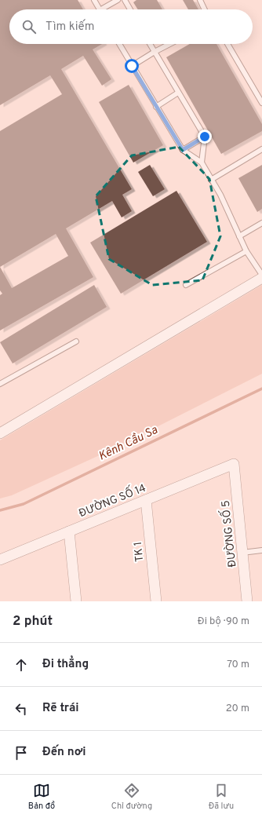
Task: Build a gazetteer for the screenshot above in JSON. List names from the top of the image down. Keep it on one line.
{"streets":{"street":["ĐƯỜNG SỐ 14","ĐƯỜNG SỐ 5","TK 1"]},"crossings":[["ĐƯỜNG SỐ 14","ĐƯỜNG SỐ 5"],["ĐƯỜNG SỐ 14","TK 1"]],"water":["Kênh Cầu Sa"],"page":{"search":"Tìm kiếm","heading":["2 phút","Đi bộ · 90 m"],"list":[["Đi thẳng","70 m"],["Rẽ trái","20 m"],"Đến nơi"],"nav":["Bản đồ","Chỉ đường","Đã lưu"]}}
